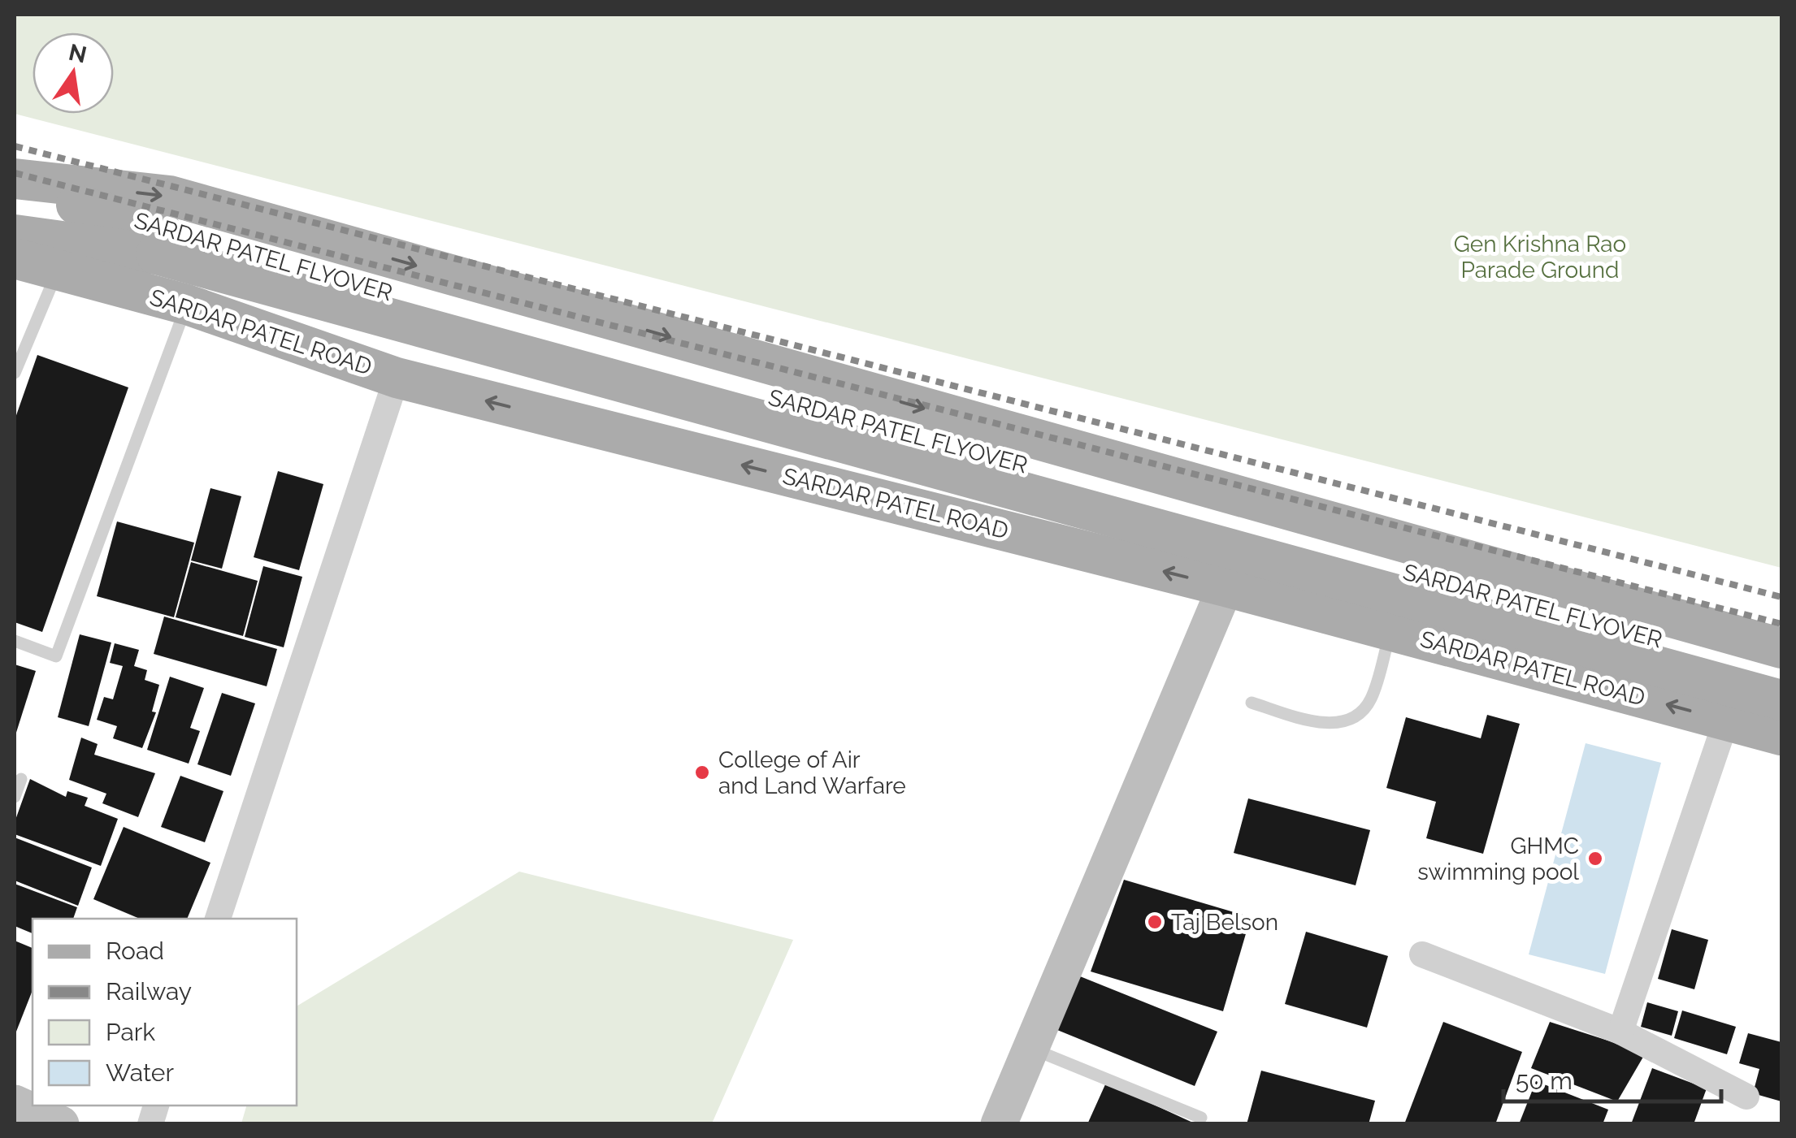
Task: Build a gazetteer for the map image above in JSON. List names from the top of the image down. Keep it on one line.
{"streets":{"main road":["SARDAR PATEL FLYOVER","SARDAR PATEL ROAD"]},"crossings":[["SARDAR PATEL FLYOVER","SARDAR PATEL ROAD"]],"parks":["Gen Krishna Rao Parade Ground"],"places":["College of Air and Land Warfare","GHMC swimming pool","Taj Belson"],"legend":["Road","Railway","Park","Water"],"scale_bar":"50 m","north":"top"}
